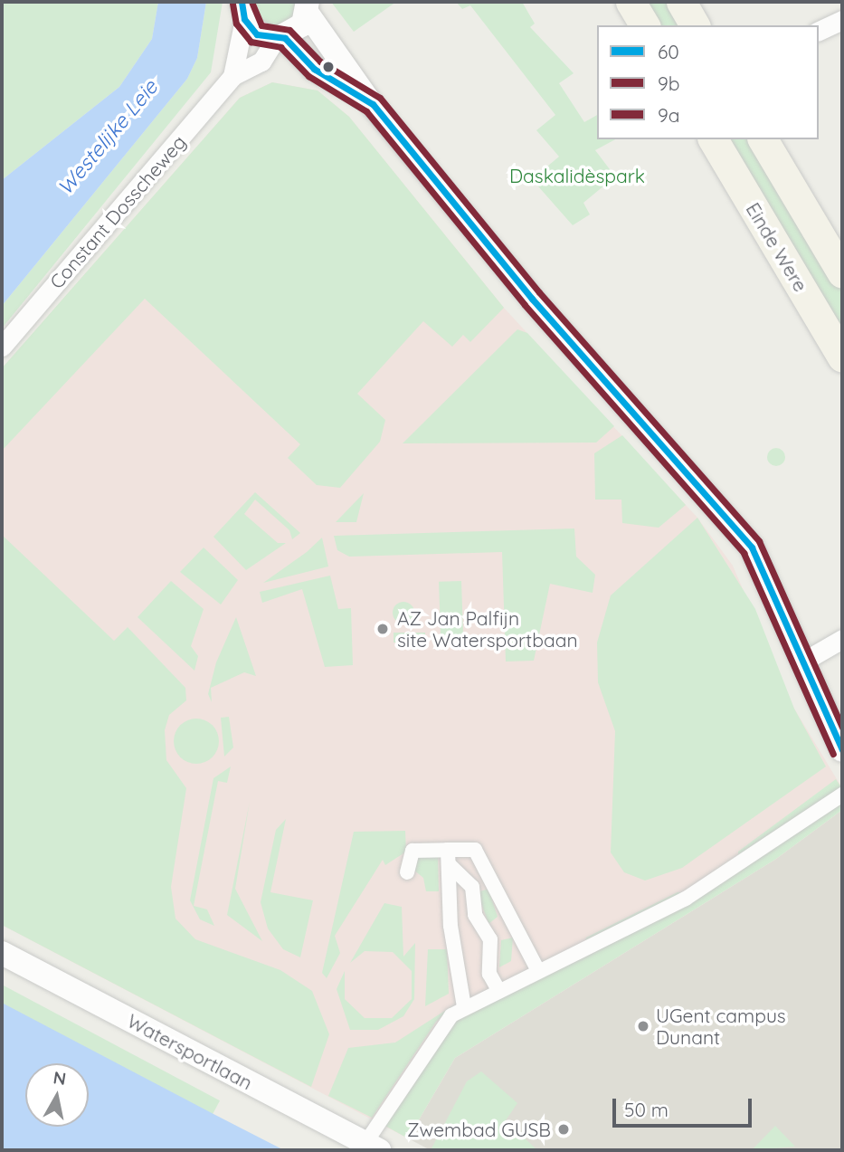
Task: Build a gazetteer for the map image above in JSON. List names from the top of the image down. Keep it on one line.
{"streets":{"main road":["Einde Were"],"street":["Constant Dosscheweg","Watersportlaan"]},"water":["Westelijke Leie"],"parks":["Daskalidèspark"],"places":["AZ Jan Palfijn site Watersportbaan","UGent campus Dunant","Zwembad GUSB"],"lines":["transit line 60","transit line 9a","transit line 9b"],"legend":["60","9b","9a"],"scale_bar":"50 m","north":"top"}
